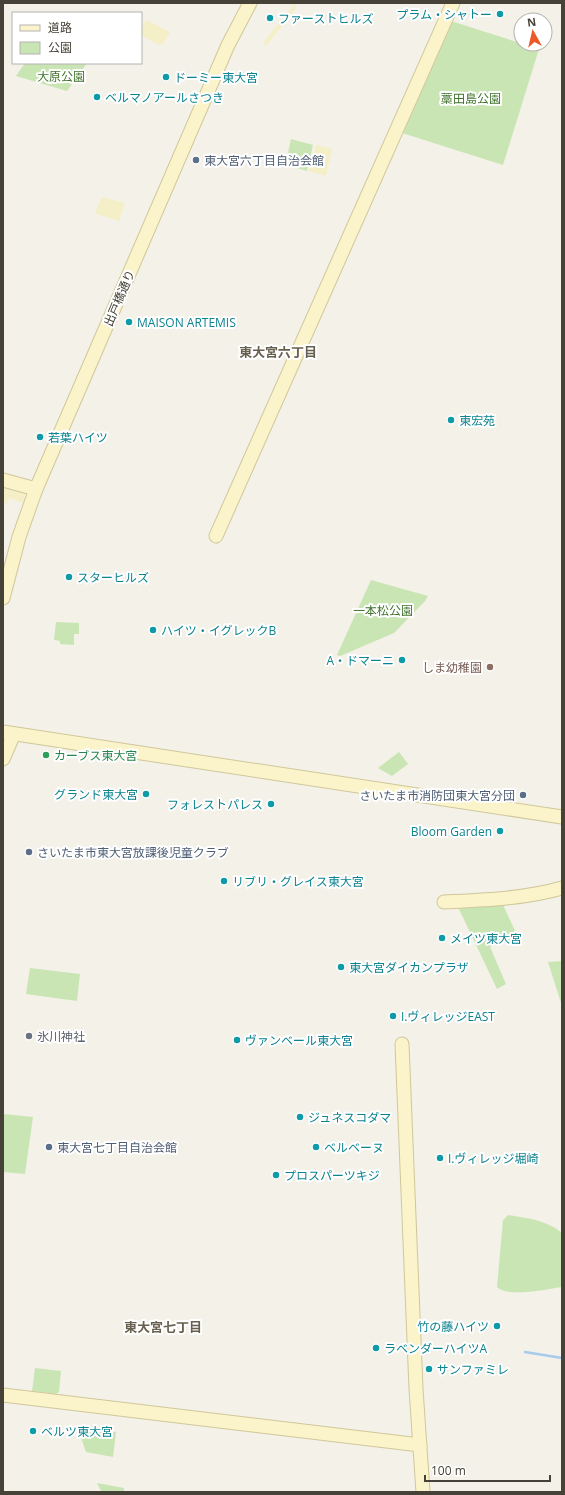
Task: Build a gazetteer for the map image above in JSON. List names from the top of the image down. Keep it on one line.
{"streets":{"street":["出戸橋通り"]},"districts":["東大宮六丁目","東大宮七丁目"],"parks":["大原公園","藁田島公園","一本松公園"],"places":["プラム・シャトー","ファーストヒルズ","ドーミー東大宮","ベルマノアールさつき","東大宮六丁目自治会館","MAISON ARTEMIS","東宏苑","若葉ハイツ","スターヒルズ","ハイツ・イグレックB","A・ドマーニ","しま幼稚園","カーブス東大宮","グランド東大宮","さいたま市消防団東大宮分団","フォレストパレス","Bloom Garden","さいたま市東大宮放課後児童クラブ","リブリ・グレイス東大宮","メイツ東大宮","東大宮ダイカンプラザ","I.ヴィレッジEAST","氷川神社","ヴァンベール東大宮","ジュネスコダマ","東大宮七丁目自治会館","ベルベーヌ","I.ヴィレッジ堀崎","プロスパーツキジ","竹の藤ハイツ","ラベンダーハイツA","サンファミレ","ベルツ東大宮"],"legend":["道路","公園"],"scale_bar":"100 m","north":"top"}
